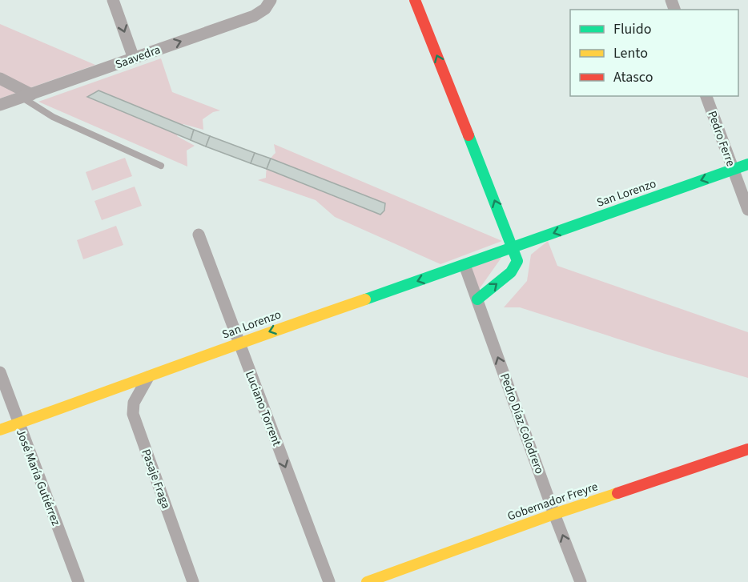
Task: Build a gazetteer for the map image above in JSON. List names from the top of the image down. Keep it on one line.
{"streets":{"street":["Saavedra","Pedro Ferre","San Lorenzo","Luciano Torrent","Pedro Díaz Colodrero","José María Gutiérrez","Pasaje Fraga","Gobernador Freyre"]},"crossings":[["Pedro Ferre","San Lorenzo"],["San Lorenzo","Luciano Torrent"],["San Lorenzo","Pedro Díaz Colodrero"],["San Lorenzo","José María Gutiérrez"],["San Lorenzo","Pasaje Fraga"],["Pedro Díaz Colodrero","Gobernador Freyre"]],"one_way":["Saavedra","San Lorenzo","Luciano Torrent","Pedro Díaz Colodrero"],"legend":["Fluido","Lento","Atasco"]}
